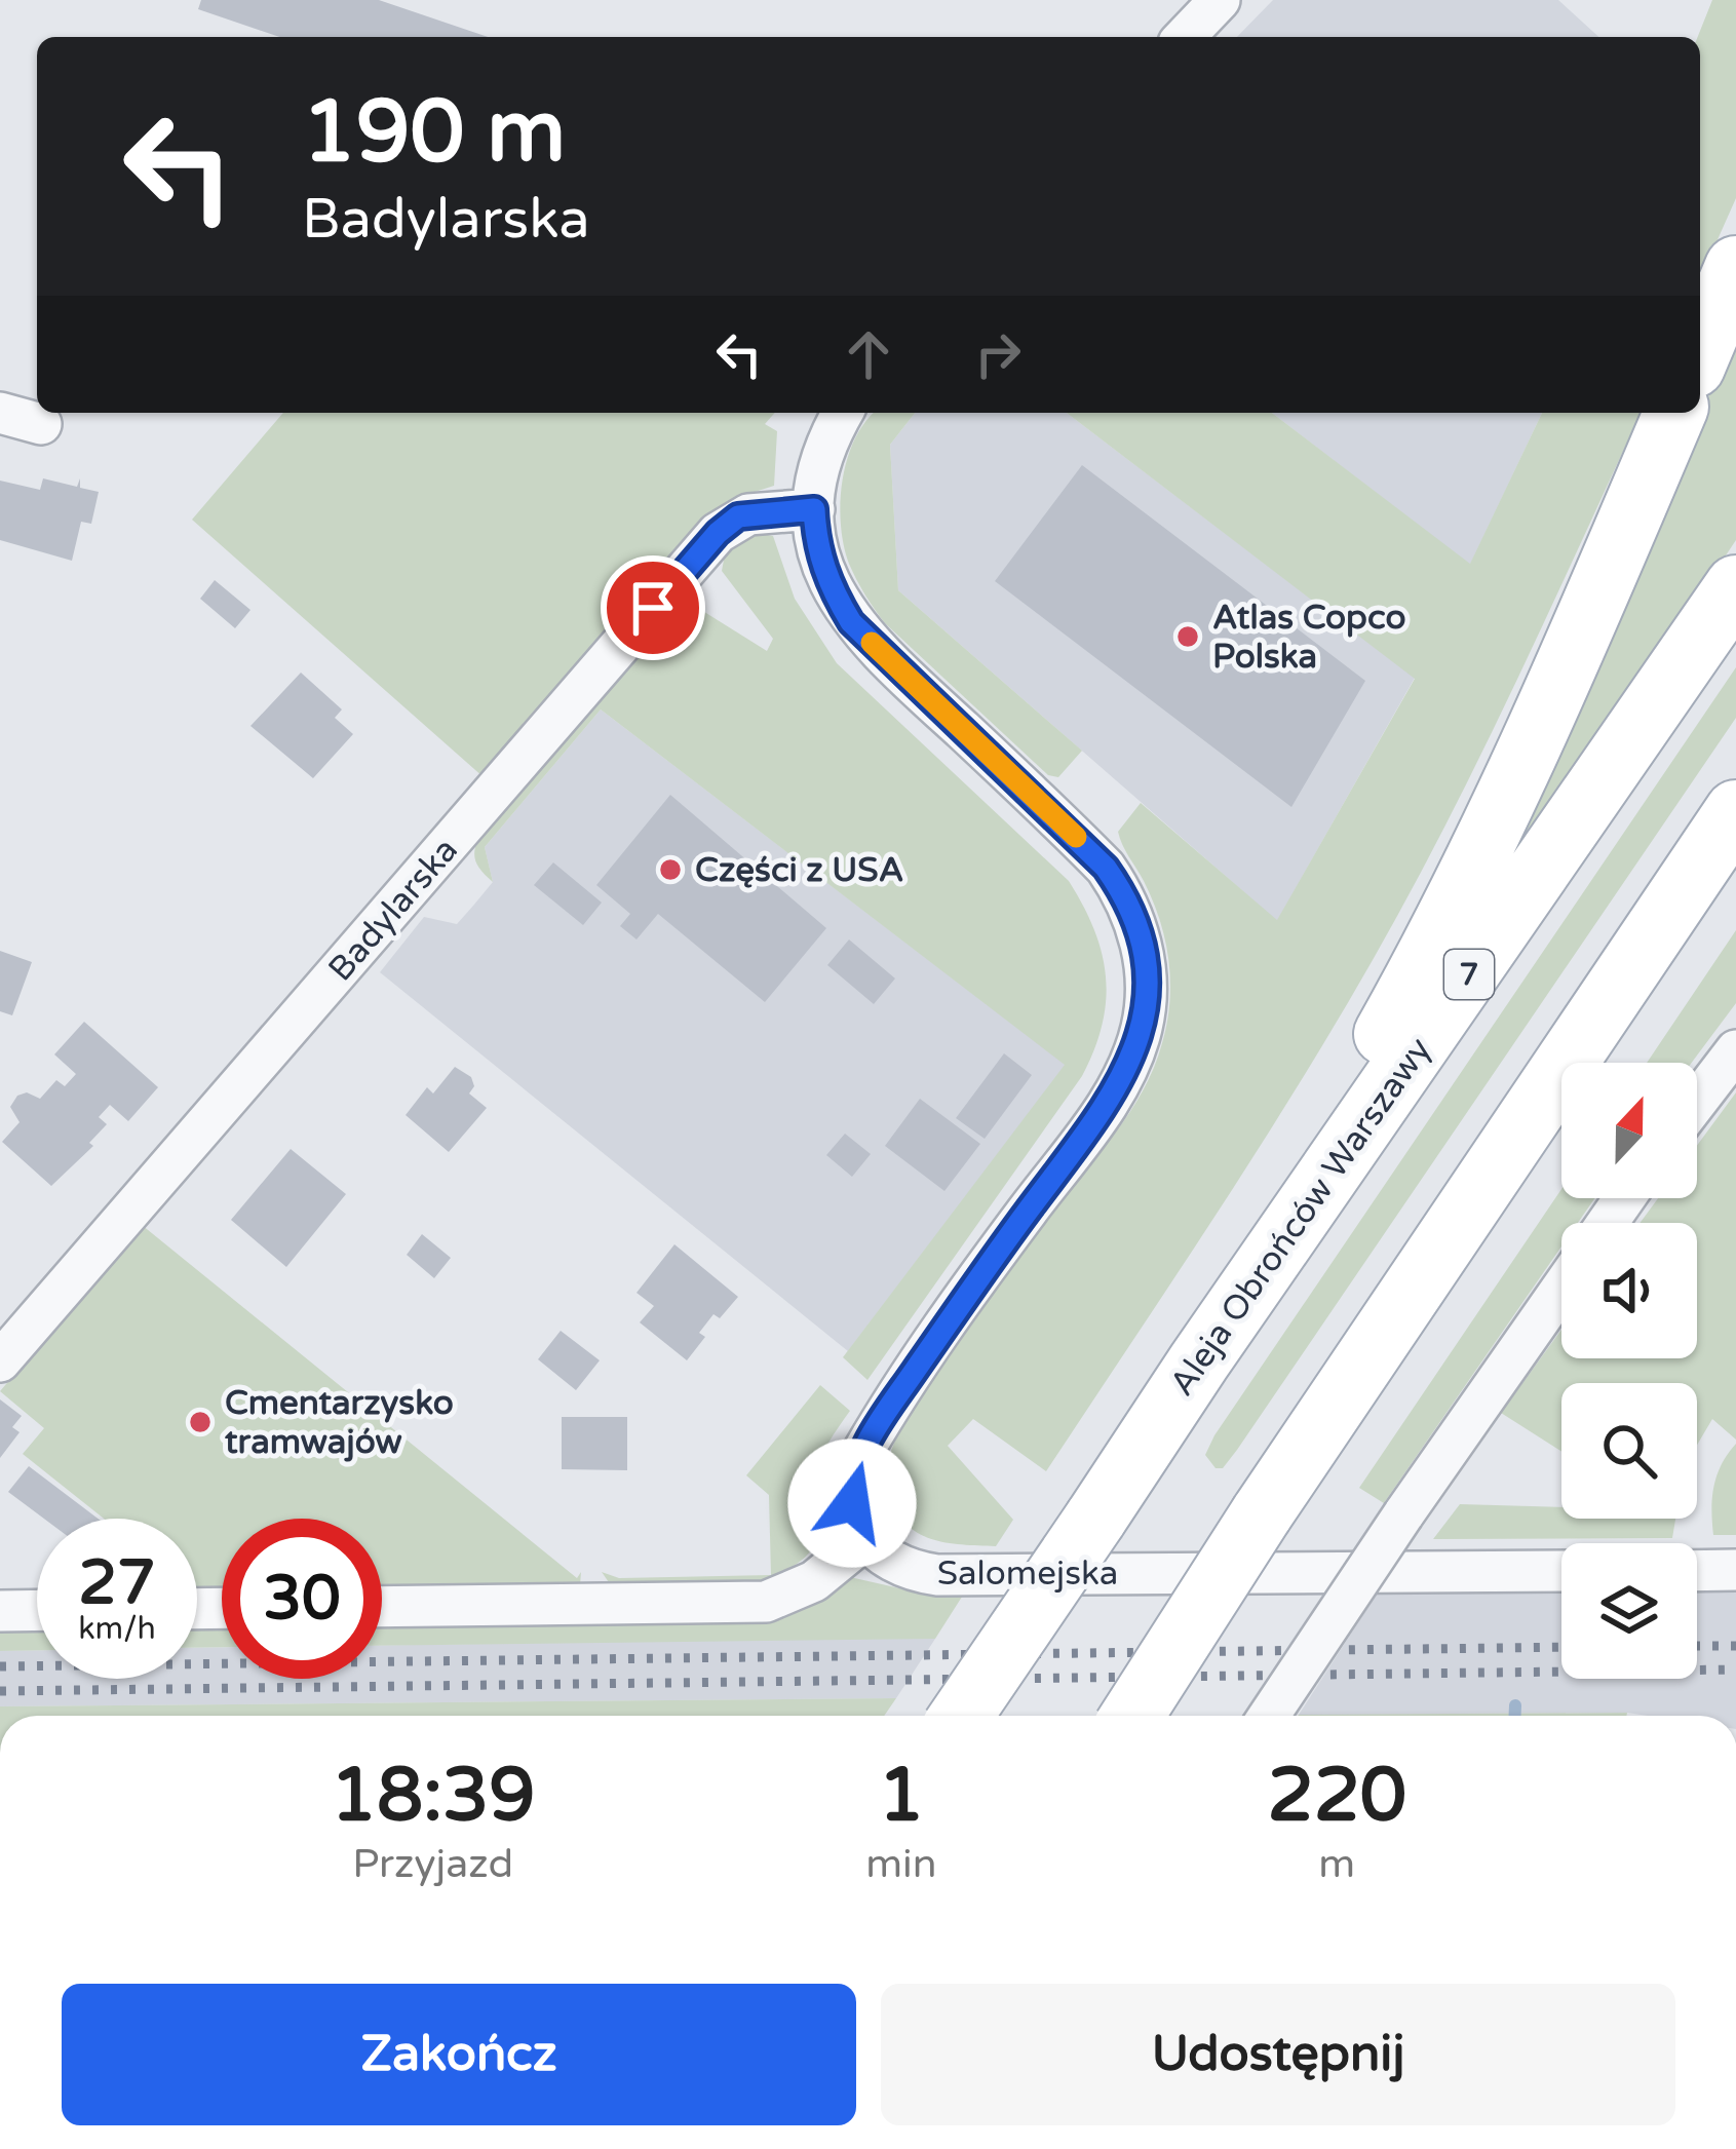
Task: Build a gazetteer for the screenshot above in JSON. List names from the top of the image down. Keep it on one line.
{"streets":{"main road":["7","Aleja Obrońców Warszawy"],"street":["Badylarska","Salomejska"]},"places":["Atlas Copco Polska","Części z USA","Cmentarzysko tramwajów"],"north":"top","page":{"turn":["190 m","Badylarska"],"speed":"27 km/h","limit":"30","eta":["18:39","Przyjazd","1","min","220","m"],"buttons":["Zakończ","Udostępnij"]}}
